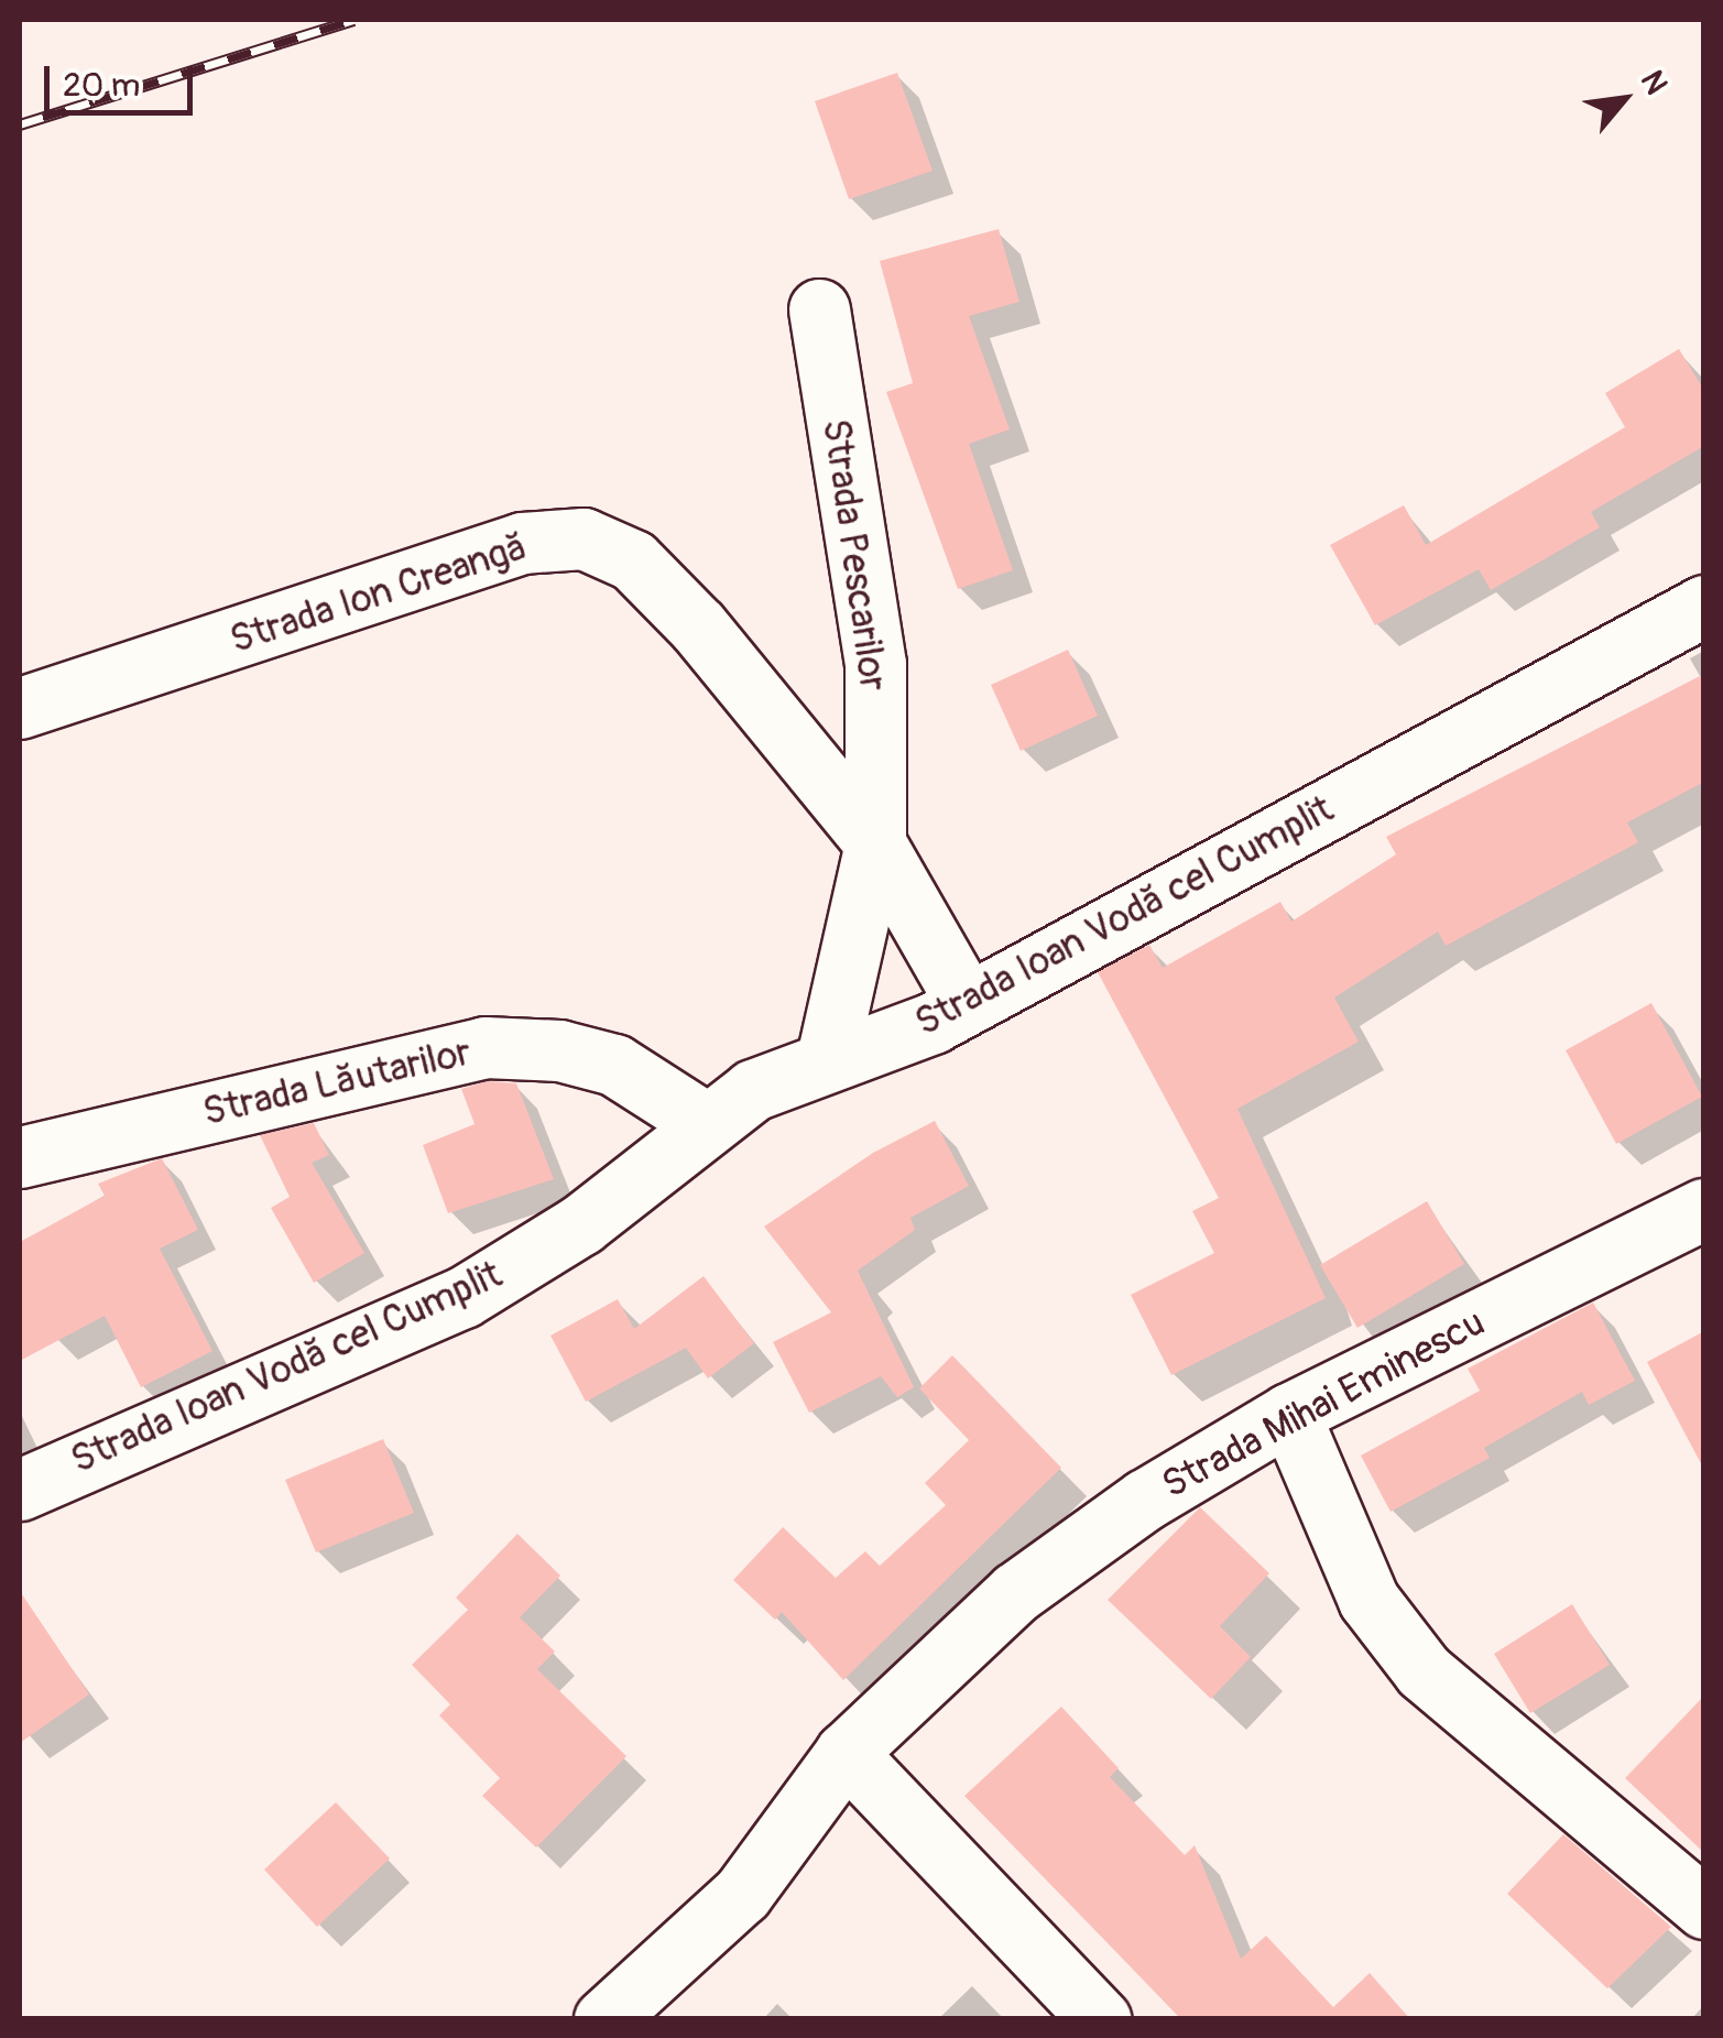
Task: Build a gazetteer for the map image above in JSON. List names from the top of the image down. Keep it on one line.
{"streets":{"street":["Strada Pescarilor","Strada Ion Creangă","Strada Ioan Vodă cel Cumplit","Strada Lăutarilor","Strada Mihai Eminescu"]},"crossings":[["Strada Pescarilor","Strada Ion Creangă"],["Strada Pescarilor","Strada Ioan Vodă cel Cumplit"],["Strada Ion Creangă","Strada Ioan Vodă cel Cumplit"],["Strada Ioan Vodă cel Cumplit","Strada Lăutarilor"]],"scale_bar":"20 m","north":"top right"}
